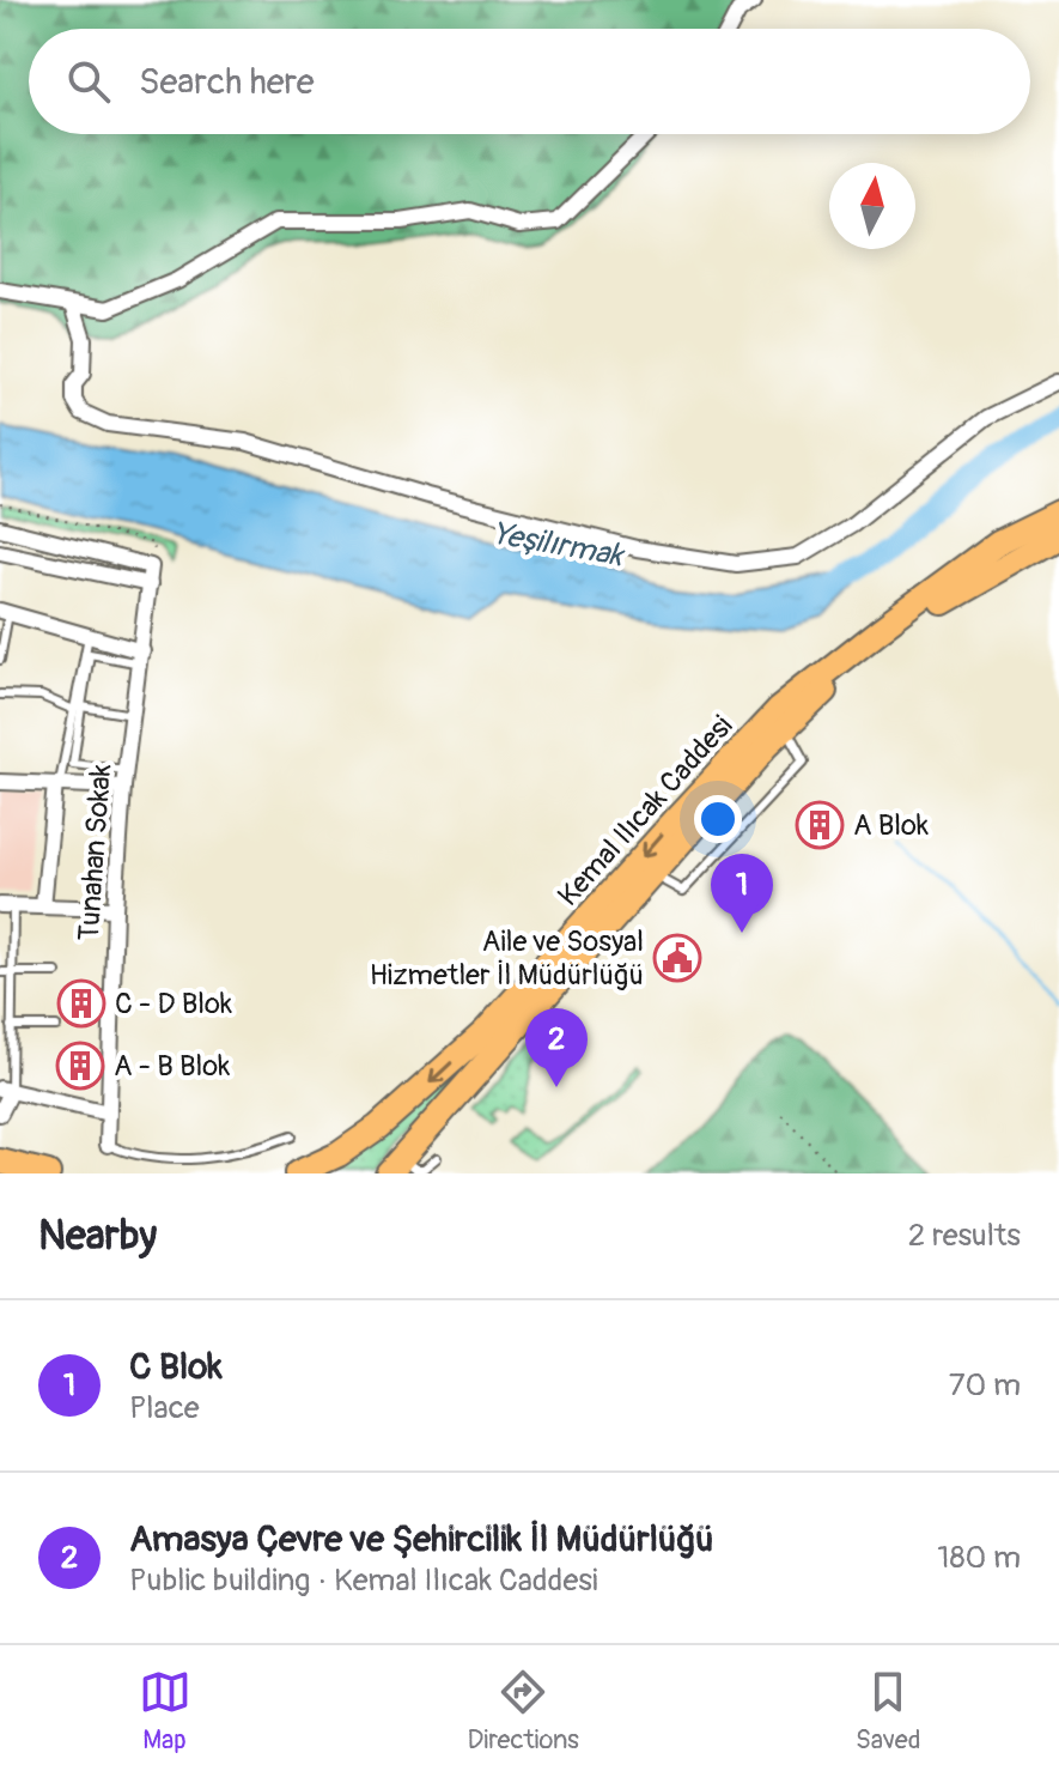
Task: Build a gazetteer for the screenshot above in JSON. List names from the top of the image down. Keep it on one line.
{"streets":{"highway":["Kemal Ilıcak Caddesi"],"street":["Tunahan Sokak"]},"water":["Yeşilırmak"],"places":{"building":["A Blok","C - D Blok","A - B Blok"],"public building":["Aile ve Sosyal Hizmetler İl Müdürlüğü"]},"north":"top","page":{"search":"Search here","pins":["1","2"],"heading":["Nearby","2 results"],"list":[{"mark":"1","name":"C Blok","note":"Place","value":"70 m"},{"mark":"2","name":"Amasya Çevre ve Şehircilik İl Müdürlüğü","note":"Public building · Kemal Ilıcak Caddesi","value":"180 m"}],"nav":["Map","Directions","Saved"]}}
